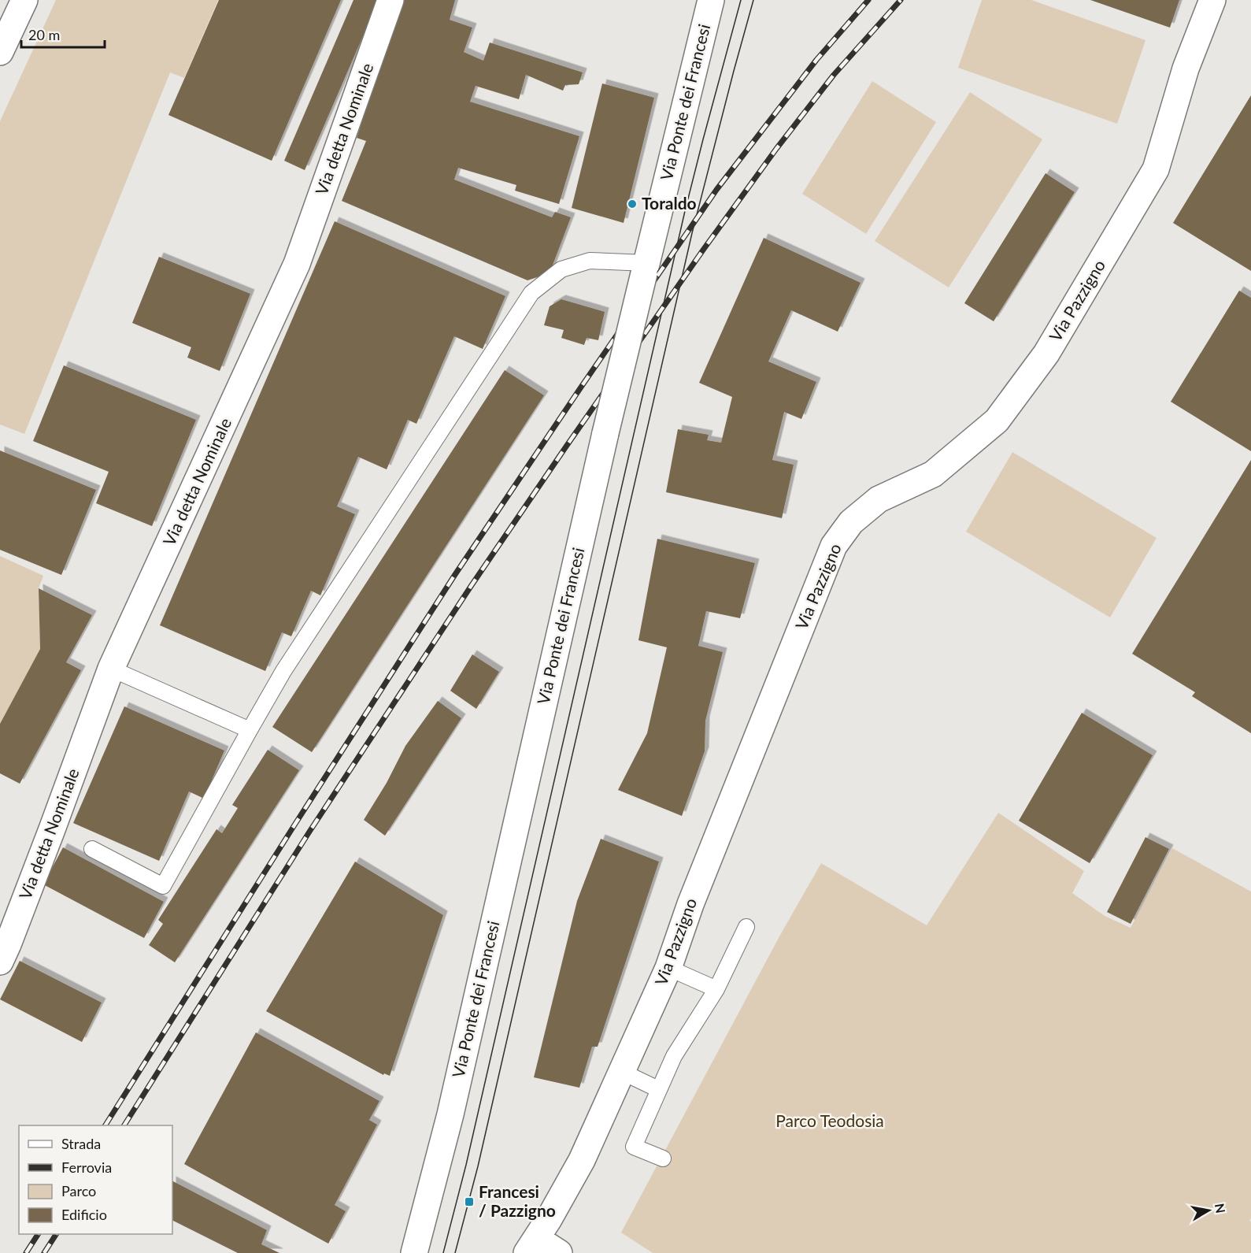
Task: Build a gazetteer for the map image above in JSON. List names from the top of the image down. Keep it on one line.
{"streets":{"street":["Via Ponte dei Francesi","Via detta Nominale","Via Pazzigno"]},"parks":["Parco Teodosia"],"places":{"other":["Toraldo"],"transit":["Francesi / Pazzigno"]},"legend":["Strada","Ferrovia","Parco","Edificio"],"scale_bar":"20 m","north":"right"}
